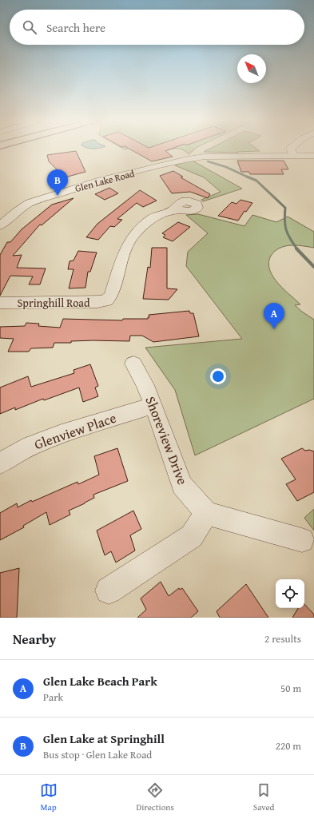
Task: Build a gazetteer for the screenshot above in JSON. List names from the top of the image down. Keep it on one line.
{"streets":{"street":["Glen Lake Road","Springhill Road","Glenview Place","Shoreview Drive"]},"crossings":[["Glenview Place","Shoreview Drive"]],"north":"top left","page":{"search":"Search here","pins":["B","A"],"heading":["Nearby","2 results"],"list":[{"mark":"A","name":"Glen Lake Beach Park","note":"Park","value":"50 m"},{"mark":"B","name":"Glen Lake at Springhill","note":"Bus stop · Glen Lake Road","value":"220 m"}],"nav":["Map","Directions","Saved"]}}
